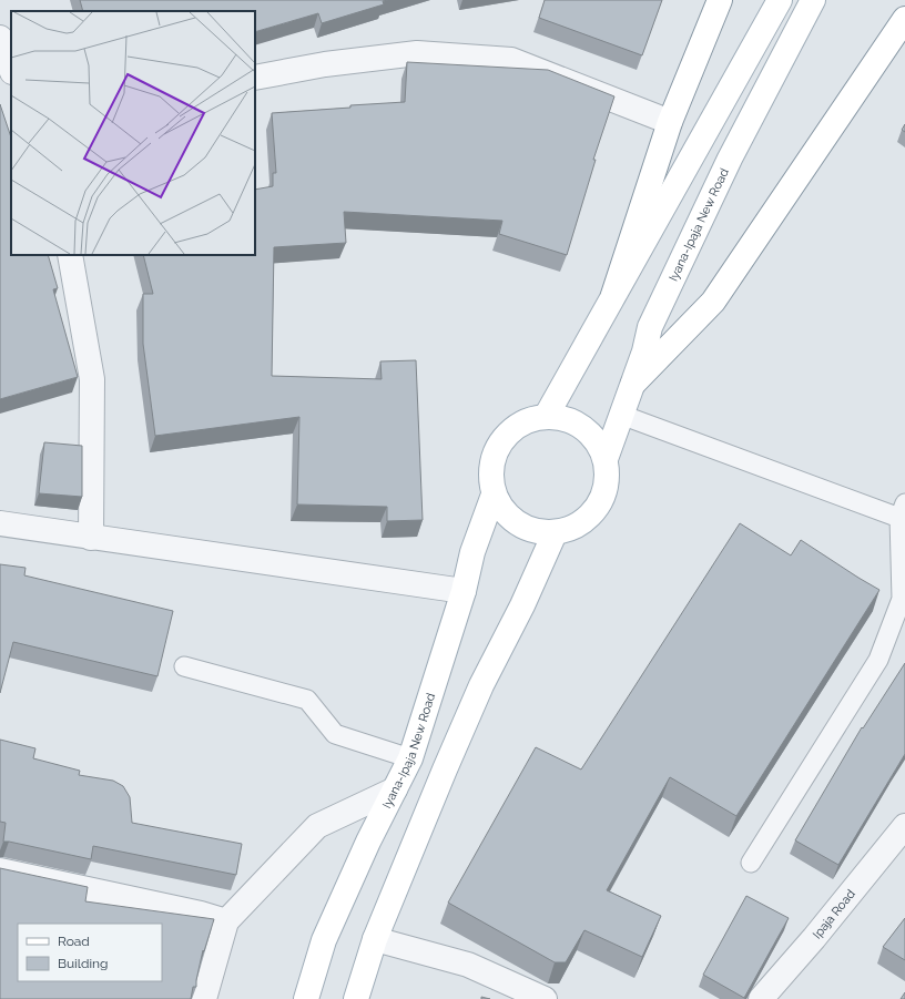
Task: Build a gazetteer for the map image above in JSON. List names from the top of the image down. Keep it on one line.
{"streets":{"main road":["Iyana-Ipaja New Road"],"street":["Ipaja Road"]},"legend":["Road","Building"]}
